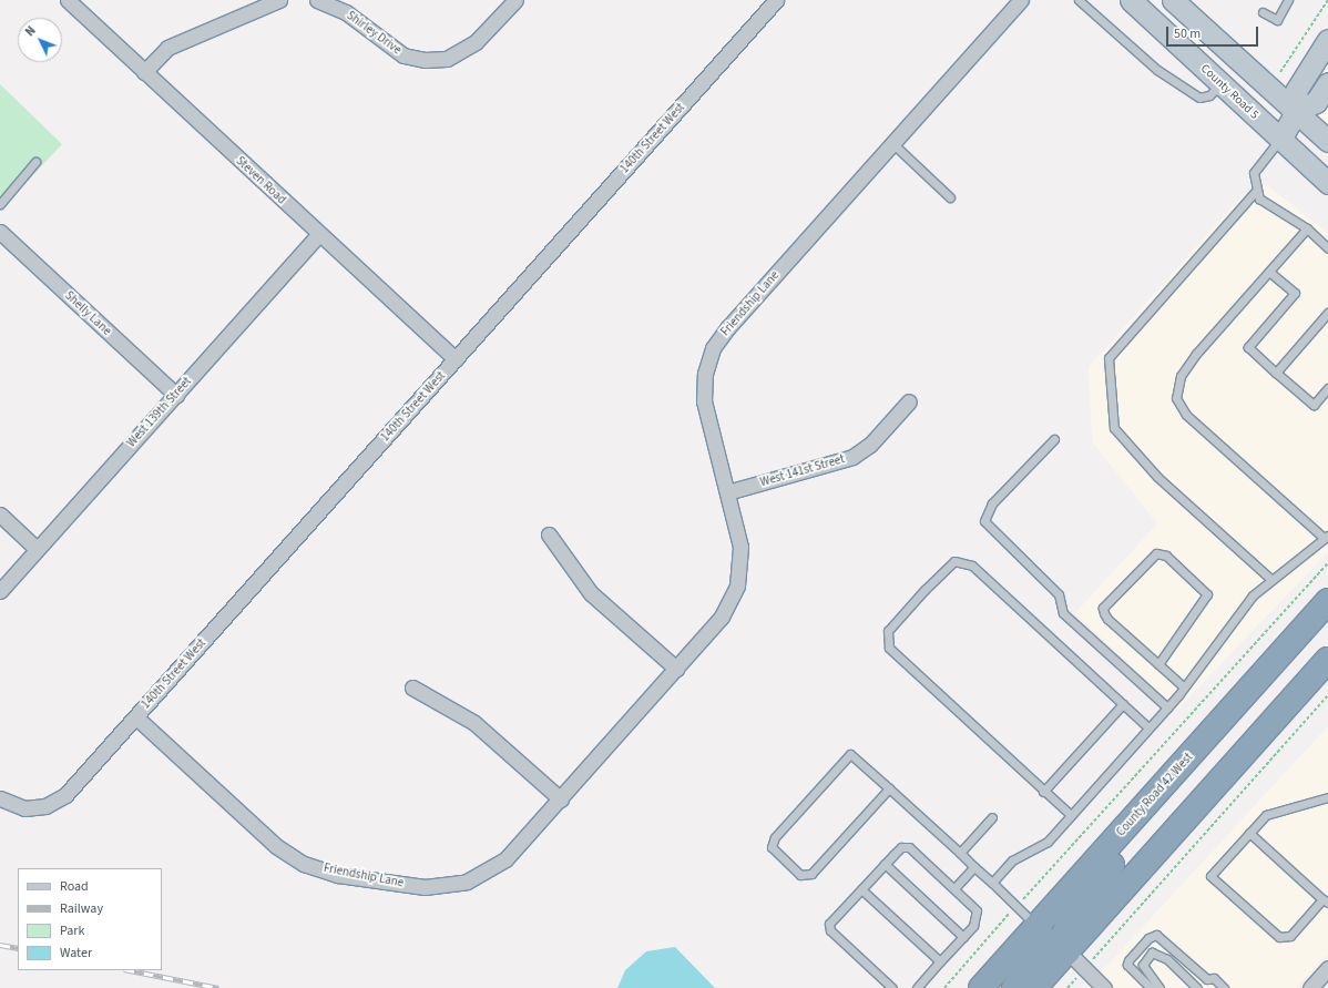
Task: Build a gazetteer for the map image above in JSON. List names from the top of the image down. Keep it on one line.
{"streets":{"highway":["County Road 42 West"],"main road":["County Road 5"],"street":["Shirley Drive","140th Street West","Steven Road","Friendship Lane","Shelly Lane","West 139th Street","West 141st Street"]},"crossings":[["140th Street West","Steven Road"],["140th Street West","Friendship Lane"],["Steven Road","West 139th Street"],["Friendship Lane","West 141st Street"],["Shelly Lane","West 139th Street"]],"legend":["Road","Railway","Park","Water"],"scale_bar":"50 m","north":"top left"}
